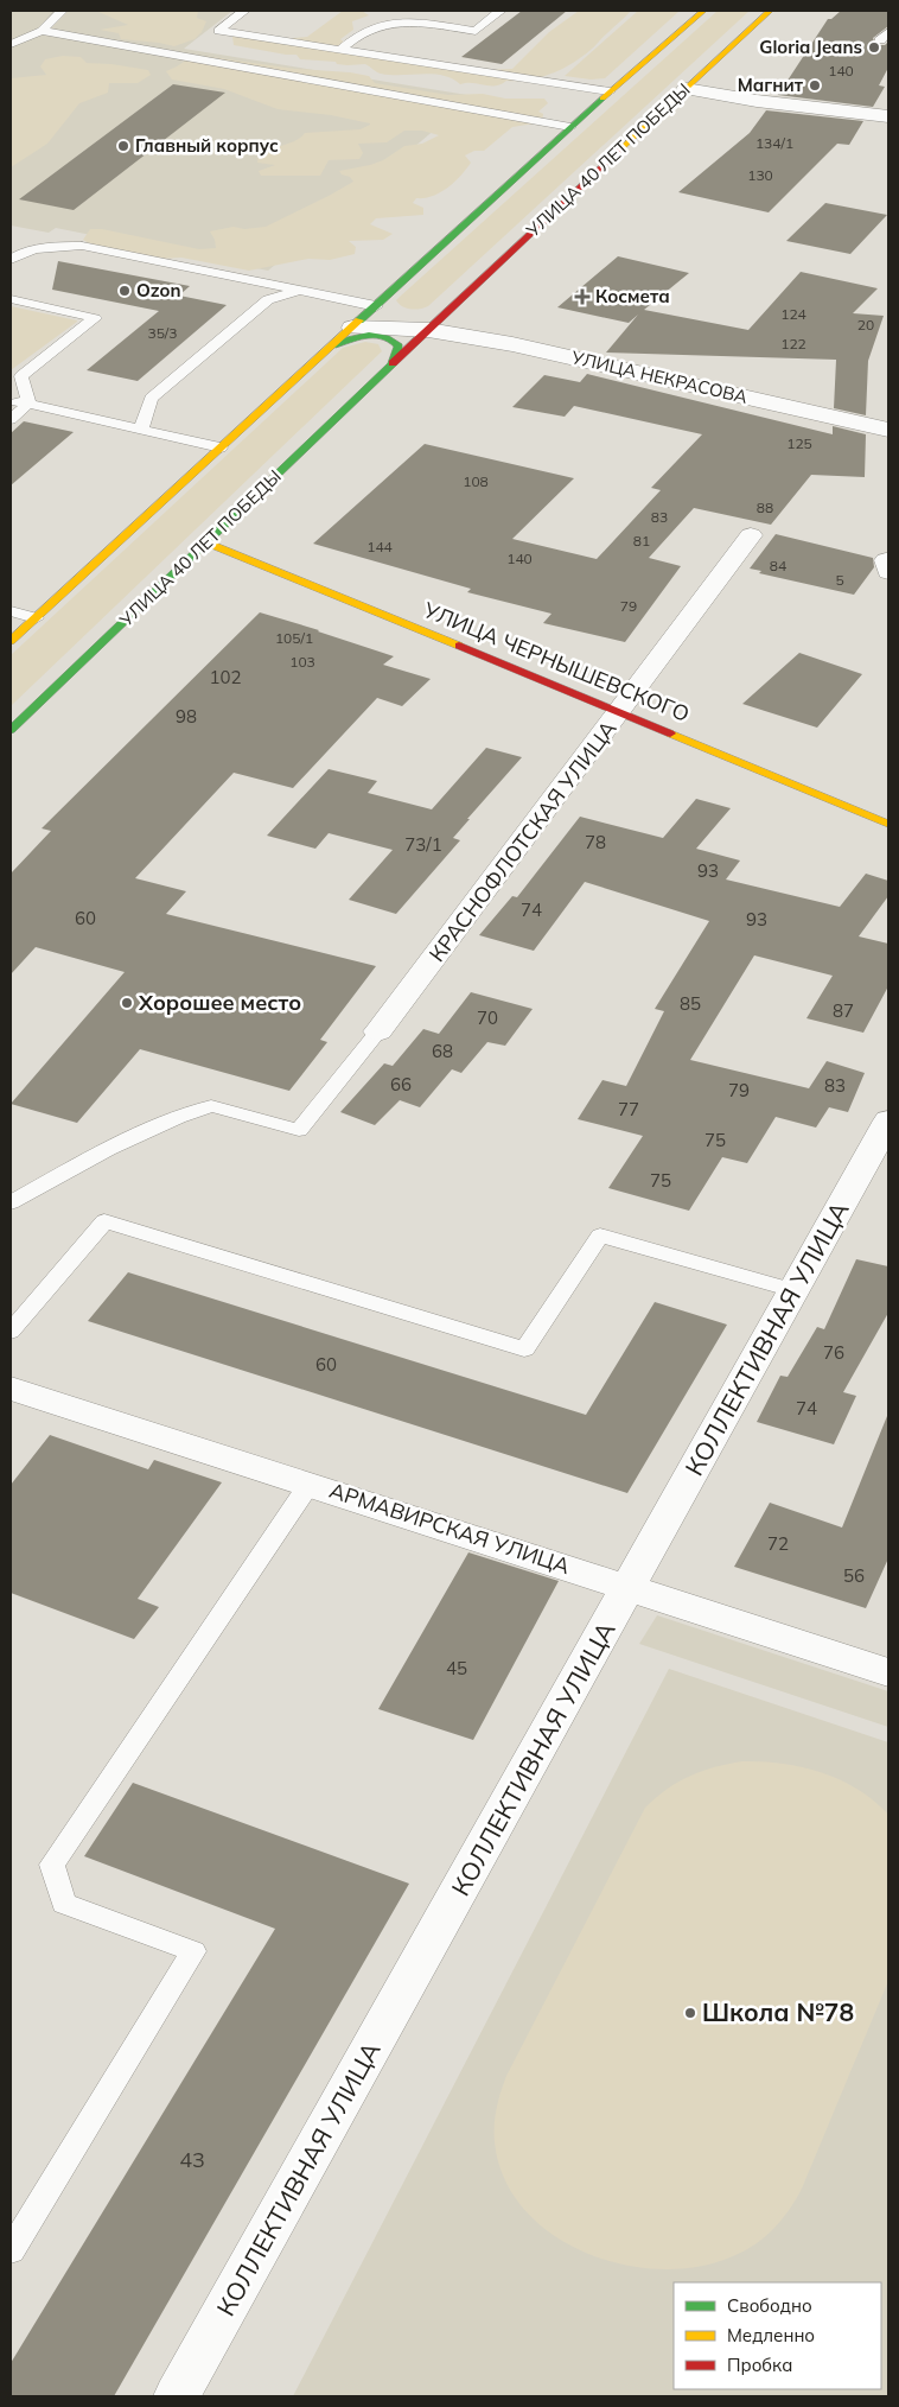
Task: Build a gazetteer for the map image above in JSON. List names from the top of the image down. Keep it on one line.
{"streets":{"main road":["УЛИЦА 40 ЛЕТ ПОБЕДЫ","УЛИЦА ЧЕРНЫШЕВСКОГО"],"street":["УЛИЦА НЕКРАСОВА","КРАСНОФЛОТСКАЯ УЛИЦА","КОЛЛЕКТИВНАЯ УЛИЦА","АРМАВИРСКАЯ УЛИЦА"]},"crossings":[["УЛИЦА 40 ЛЕТ ПОБЕДЫ","УЛИЦА НЕКРАСОВА"],["УЛИЦА 40 ЛЕТ ПОБЕДЫ","УЛИЦА ЧЕРНЫШЕВСКОГО"],["УЛИЦА ЧЕРНЫШЕВСКОГО","КРАСНОФЛОТСКАЯ УЛИЦА"],["КОЛЛЕКТИВНАЯ УЛИЦА","АРМАВИРСКАЯ УЛИЦА"]],"places":{"other":["Gloria Jeans","Магнит","Главный корпус","Ozon","Хорошее место","Школа №78"],"health":["Космета"]},"house_numbers":["140","134/1","130","124","20","35/3","122","125","108","88","83","81","144","140","84","5","79","105/1","103","102","98","78","73/1","93","74","60","93","85","87","70","68","66","83","79","77","75","75","76","60","74","72","56","45","43"],"legend":["Свободно","Медленно","Пробка"]}
